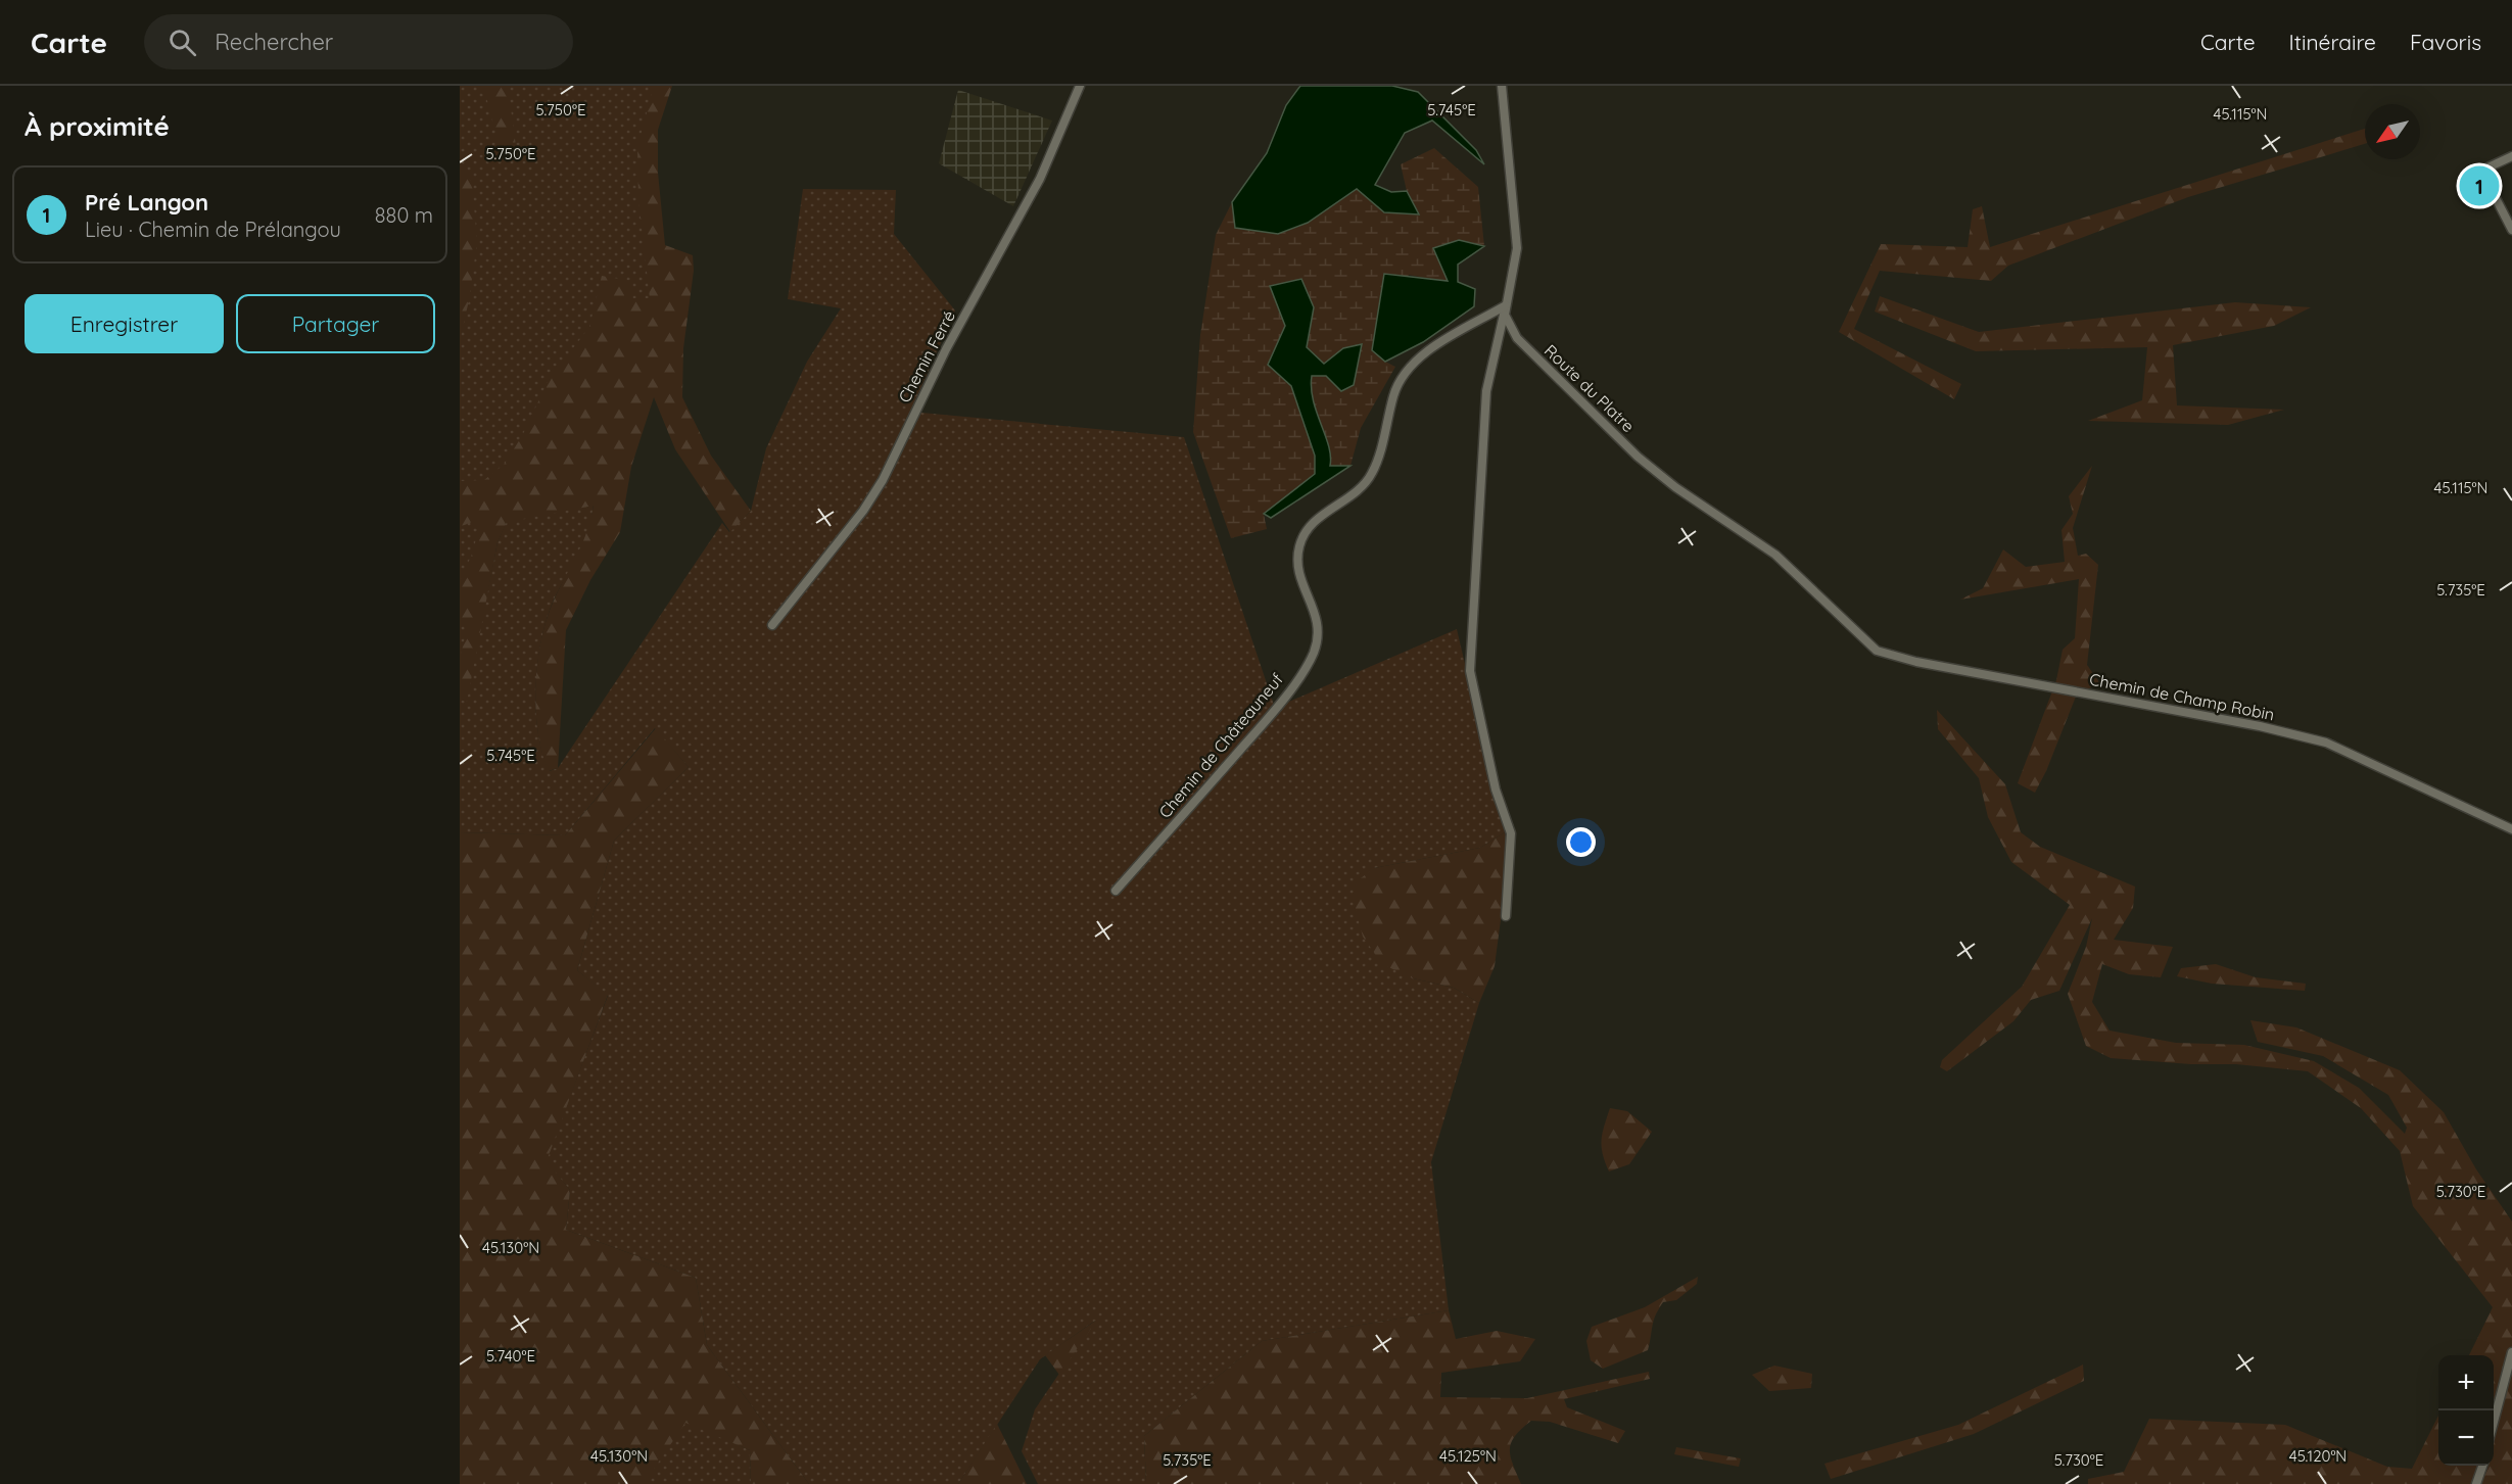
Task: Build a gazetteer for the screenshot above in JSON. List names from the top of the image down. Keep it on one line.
{"streets":{"street":["Chemin Ferré","Route du Platre","Chemin de Champ Robin","Chemin de Châteauneuf"]},"crossings":[["Route du Platre","Chemin de Champ Robin"],["Route du Platre","Chemin de Châteauneuf"]],"north":"bottom left","page":{"header":"Carte","search":"Rechercher","nav":["Carte","Itinéraire","Favoris"],"heading":"À proximité","pins":"1","list":[{"mark":"1","name":"Pré Langon","note":"Lieu · Chemin de Prélangou","value":"880 m"}],"buttons":["Enregistrer","Partager"],"map_buttons":["+","−"]},"coordinates":["5.750°E","5.745°E","45.115°N","5.735°E","5.730°E","45.130°N","5.740°E","45.125°N","45.120°N"]}
